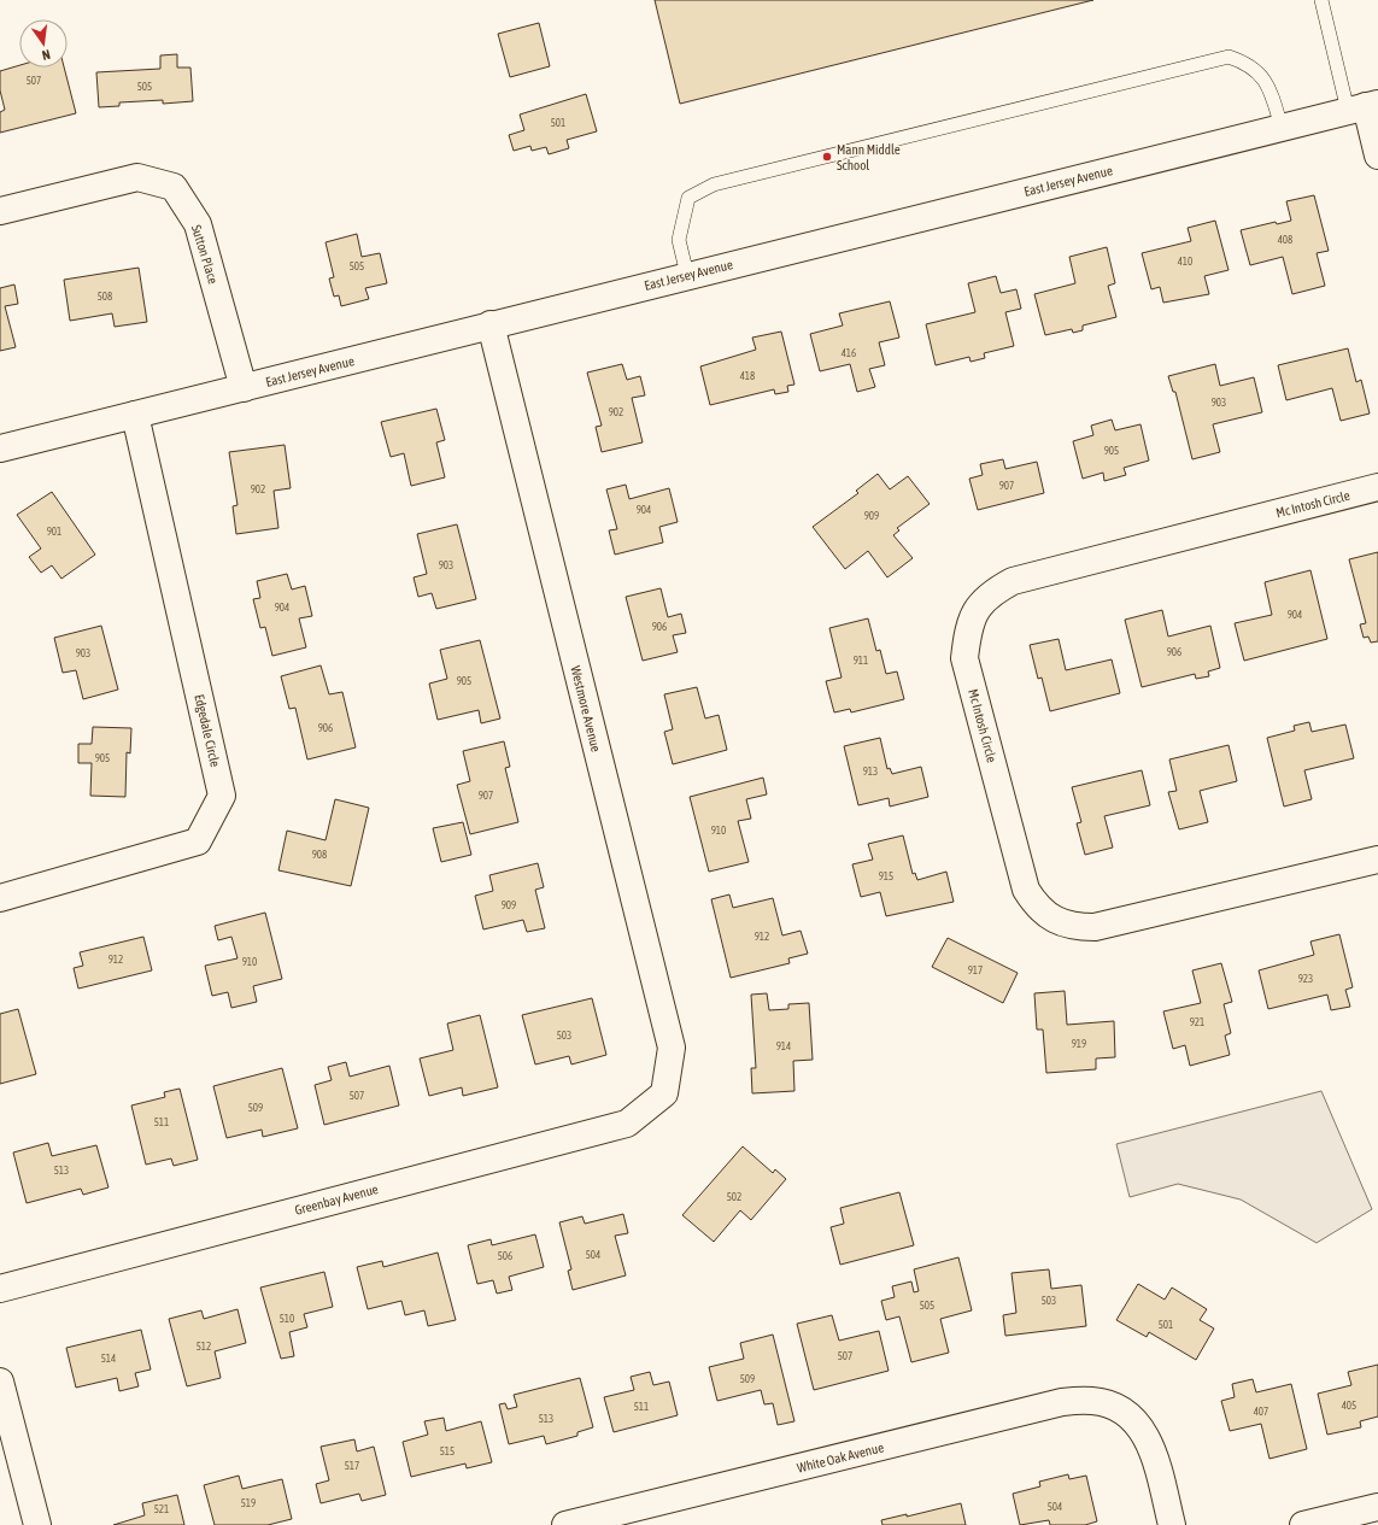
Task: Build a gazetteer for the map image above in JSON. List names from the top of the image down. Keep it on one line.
{"streets":{"street":["East Jersey Avenue","Sutton Place","Mc Intosh Circle","Westmore Avenue","Edgedale Circle","Greenbay Avenue","White Oak Avenue"]},"crossings":[["East Jersey Avenue","Sutton Place"],["East Jersey Avenue","Westmore Avenue"],["East Jersey Avenue","Edgedale Circle"],["Westmore Avenue","Greenbay Avenue"]],"places":["Mann Middle School"],"house_numbers":["507","505","501","408","410","505","508","416","418","903","902","905","907","902","904","909","901","903","904","904","906","906","903","911","905","906","905","913","907","910","908","915","909","912","912","910","917","923","921","503","919","914","507","509","511","513","502","504","506","503","505","510","501","512","507","514","509","405","511","407","513","515","517","519","504","521"],"north":"bottom"}
